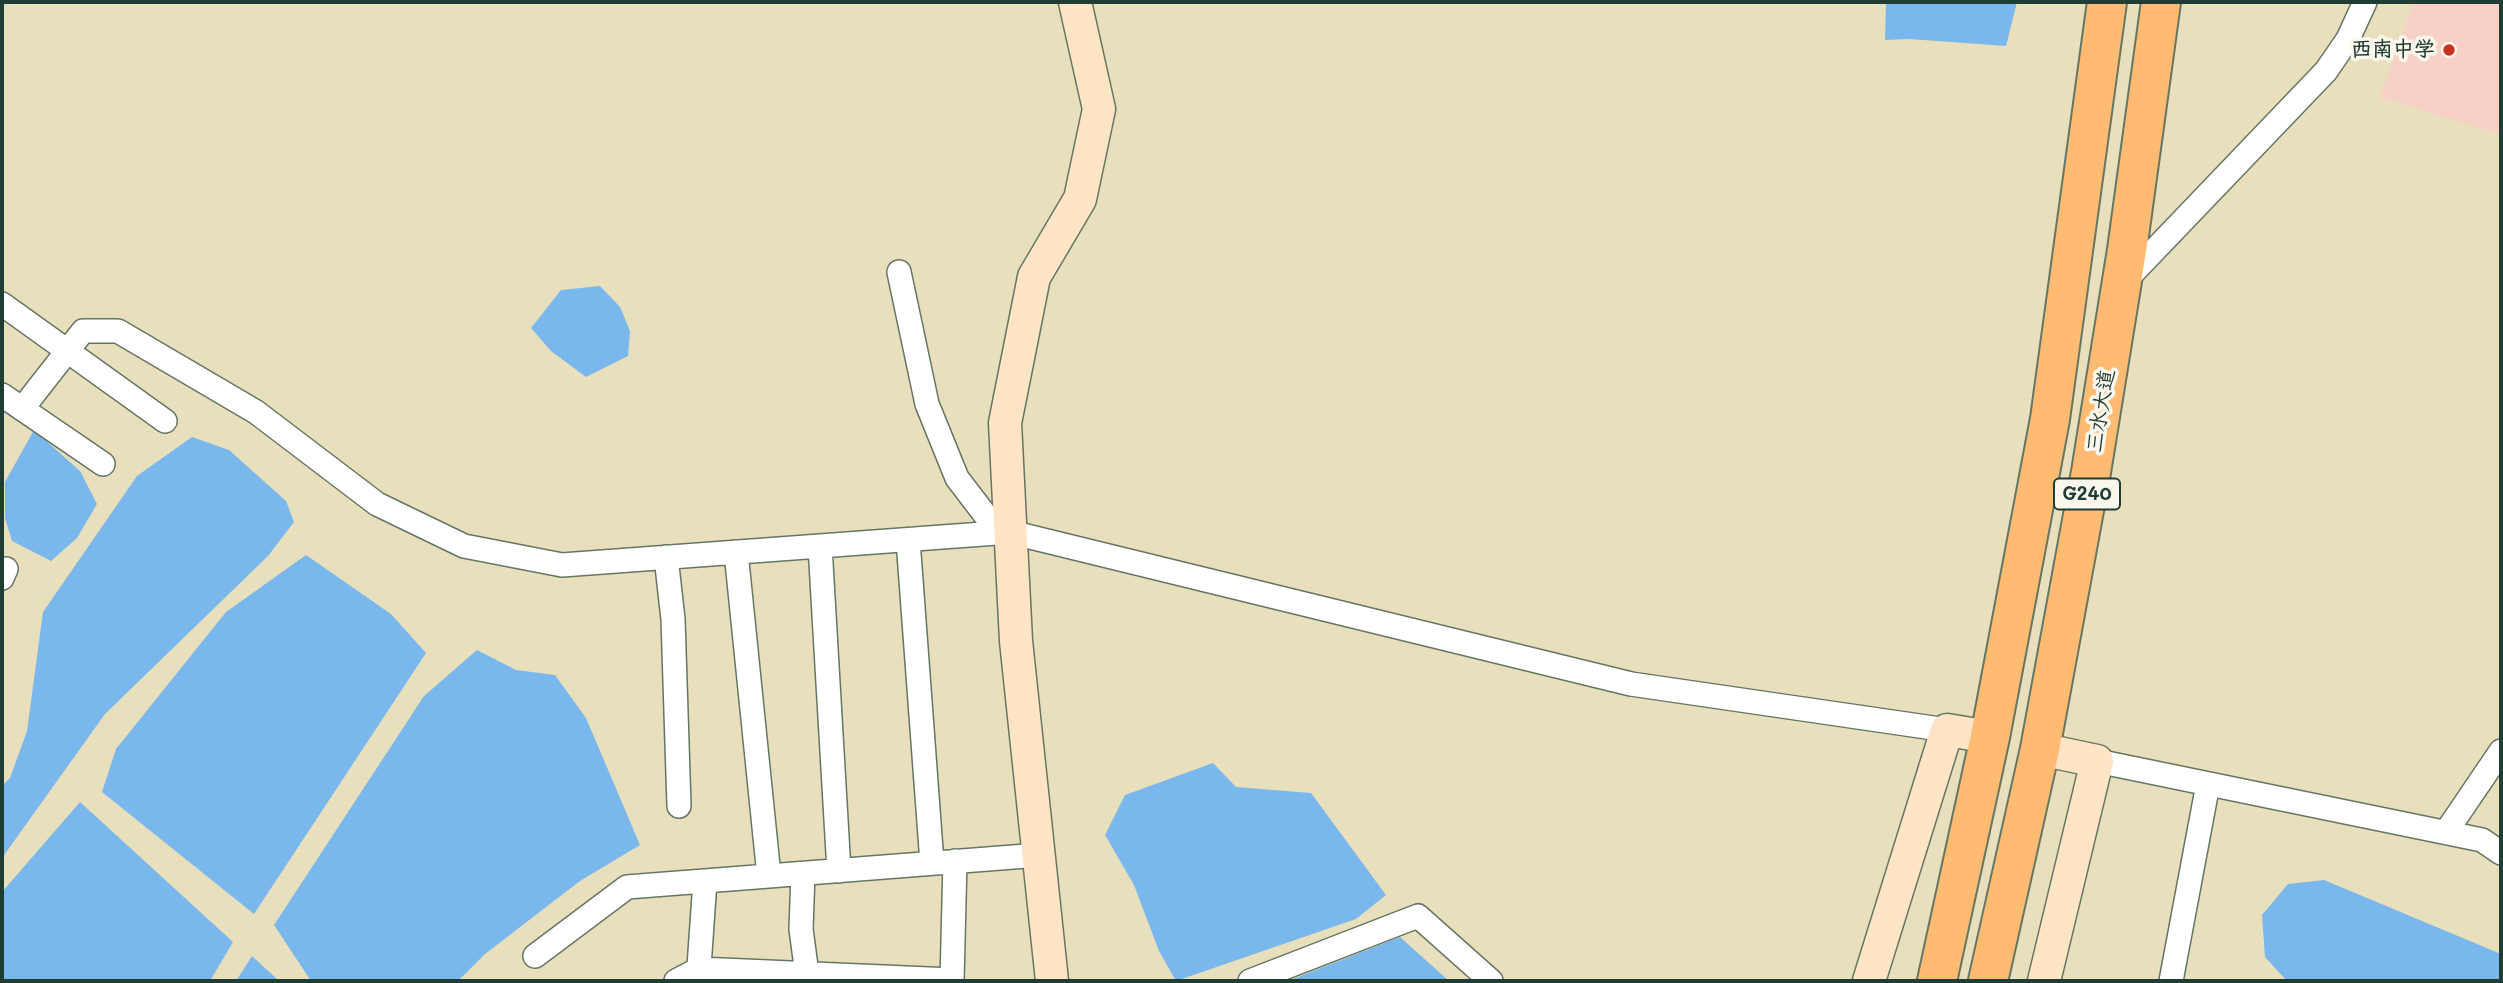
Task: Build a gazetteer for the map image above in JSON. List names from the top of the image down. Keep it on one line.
{"streets":{"highway":["三水大道","G240"]},"places":["西南中学"]}
